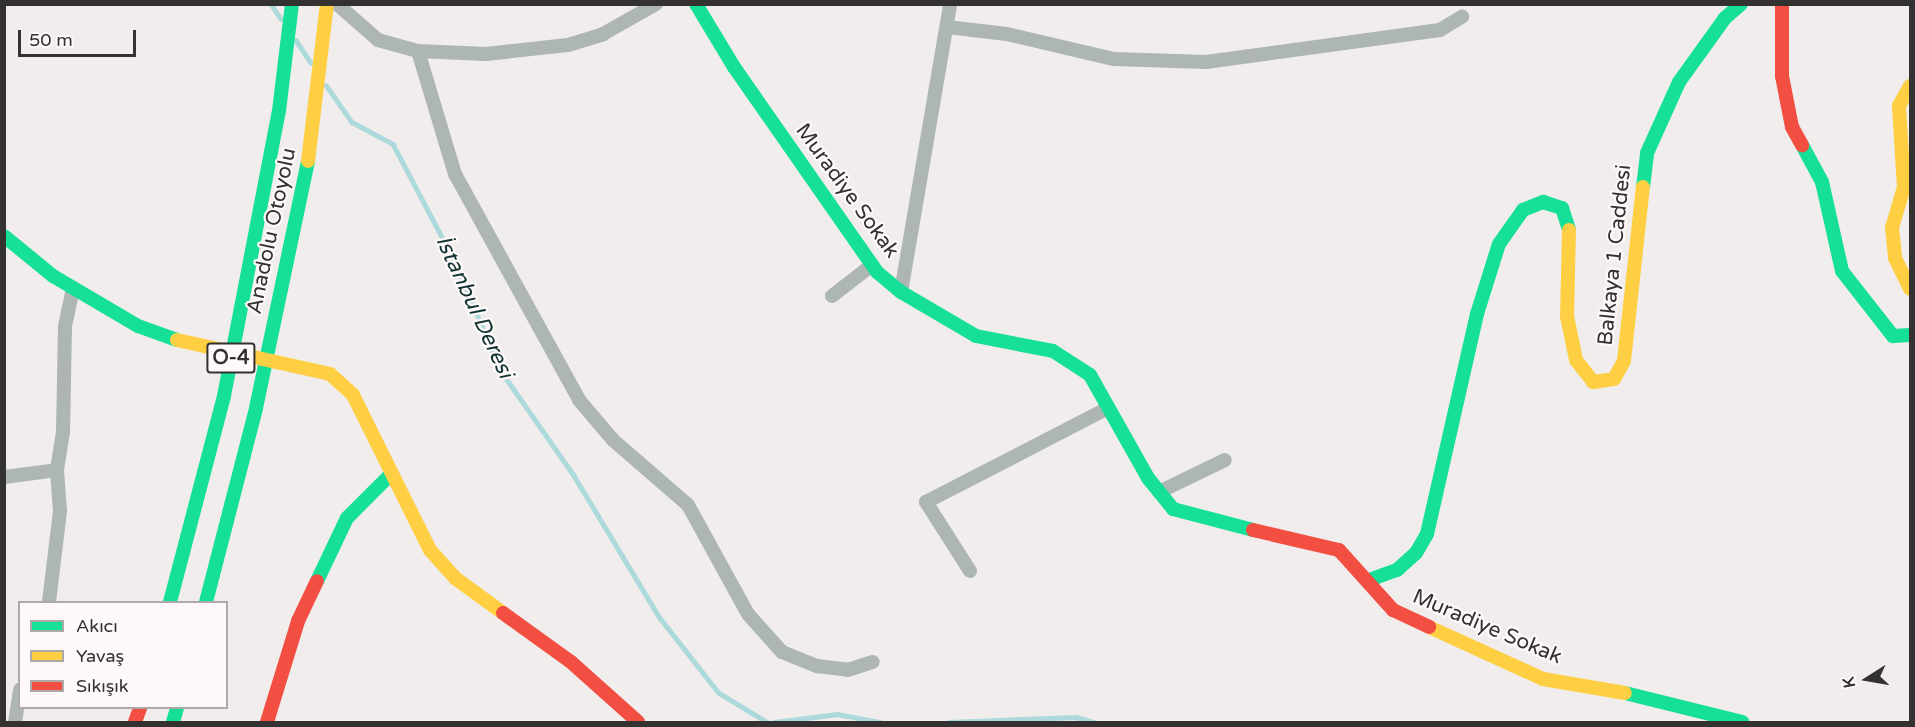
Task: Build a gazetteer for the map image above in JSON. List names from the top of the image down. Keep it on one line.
{"streets":{"main road":["Muradiye Sokak","Anadolu Otoyolu","Balkaya 1 Caddesi","O-4"]},"crossings":[["Muradiye Sokak","Balkaya 1 Caddesi"]],"water":["İstanbul Deresi"],"legend":["Akıcı","Yavaş","Sıkışık"],"scale_bar":"50 m","north":"left"}
